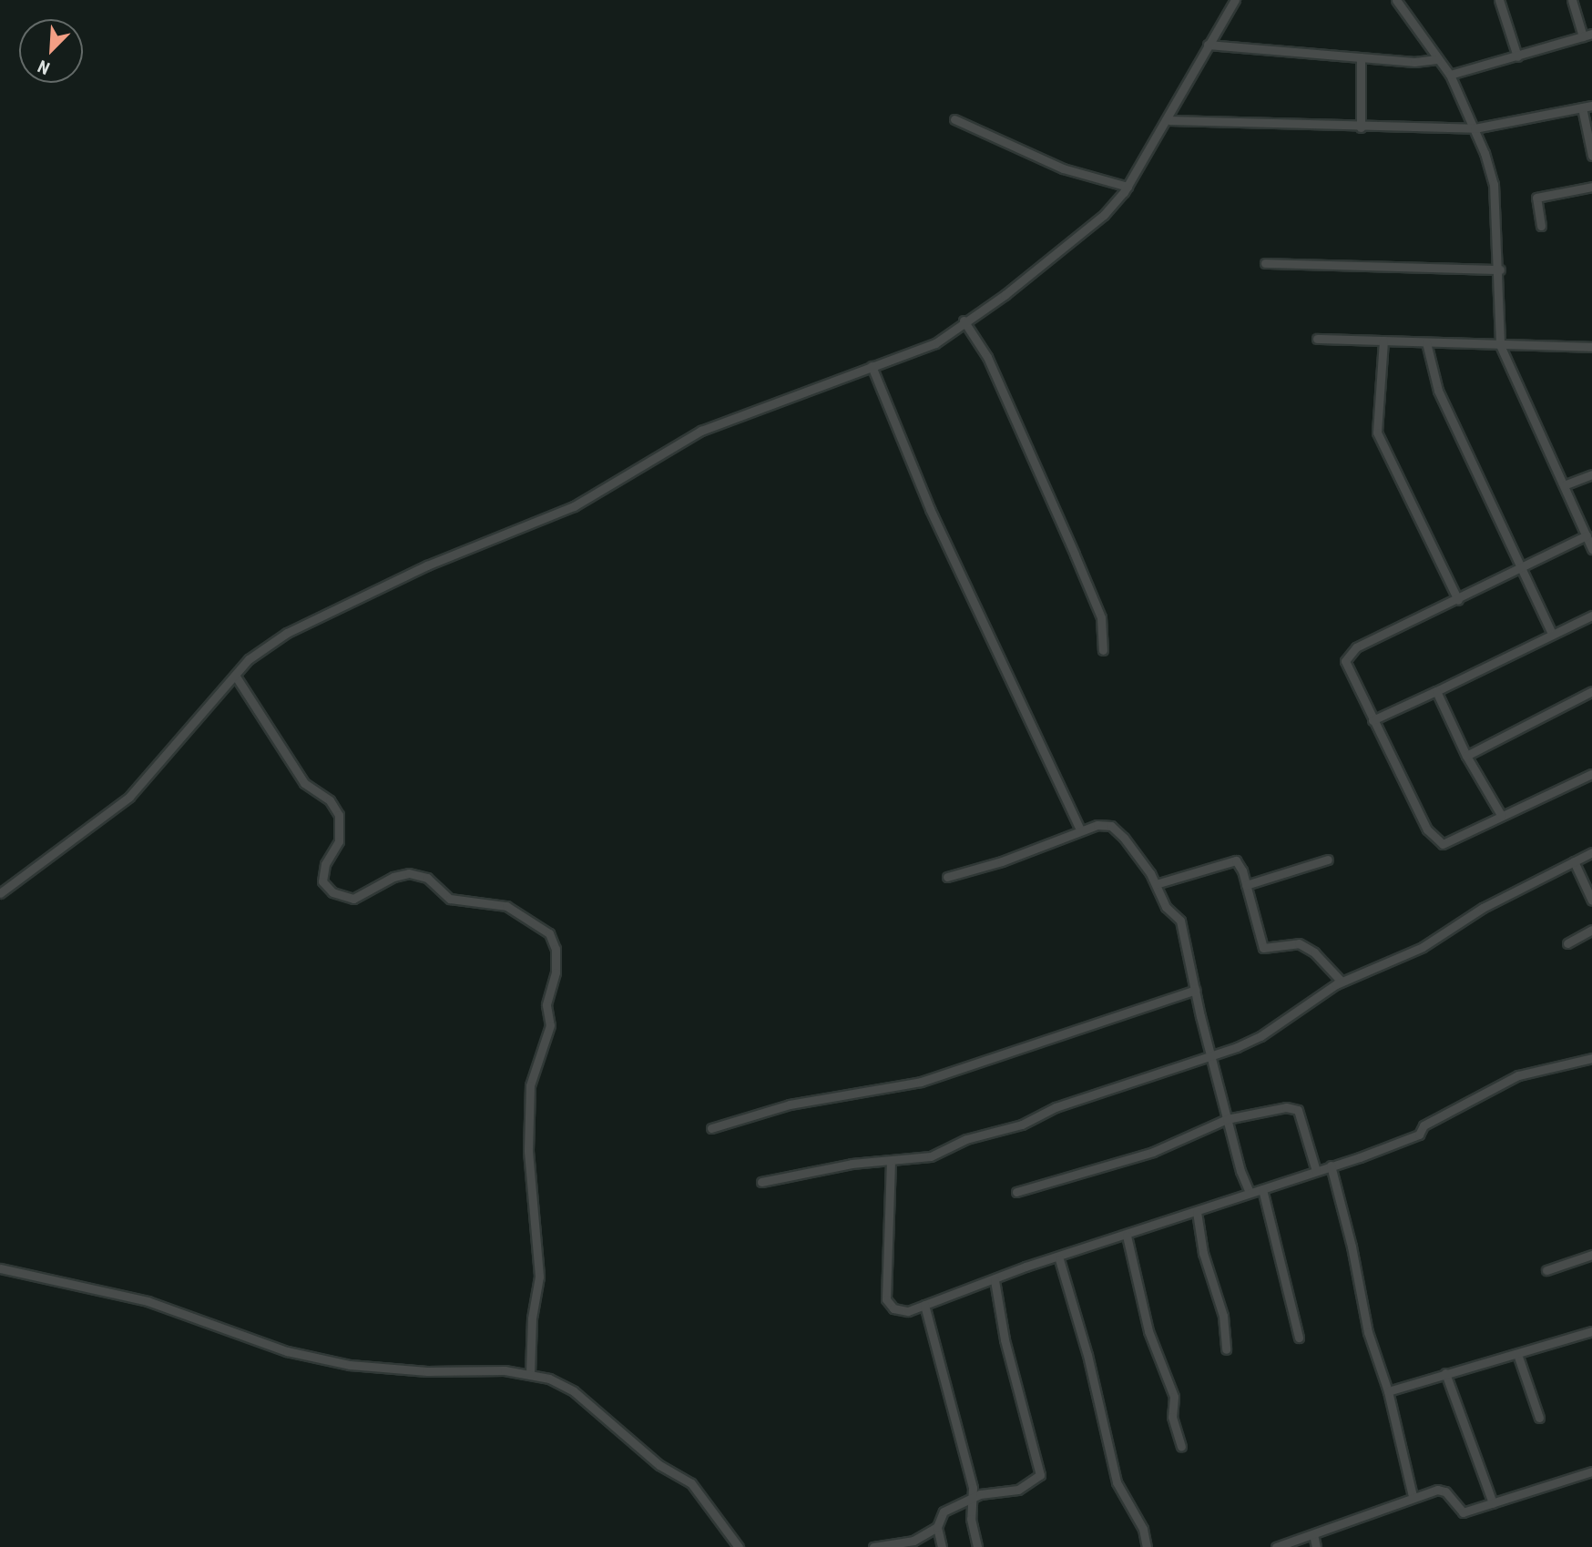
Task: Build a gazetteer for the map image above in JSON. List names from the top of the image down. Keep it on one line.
{"north":"bottom left"}
